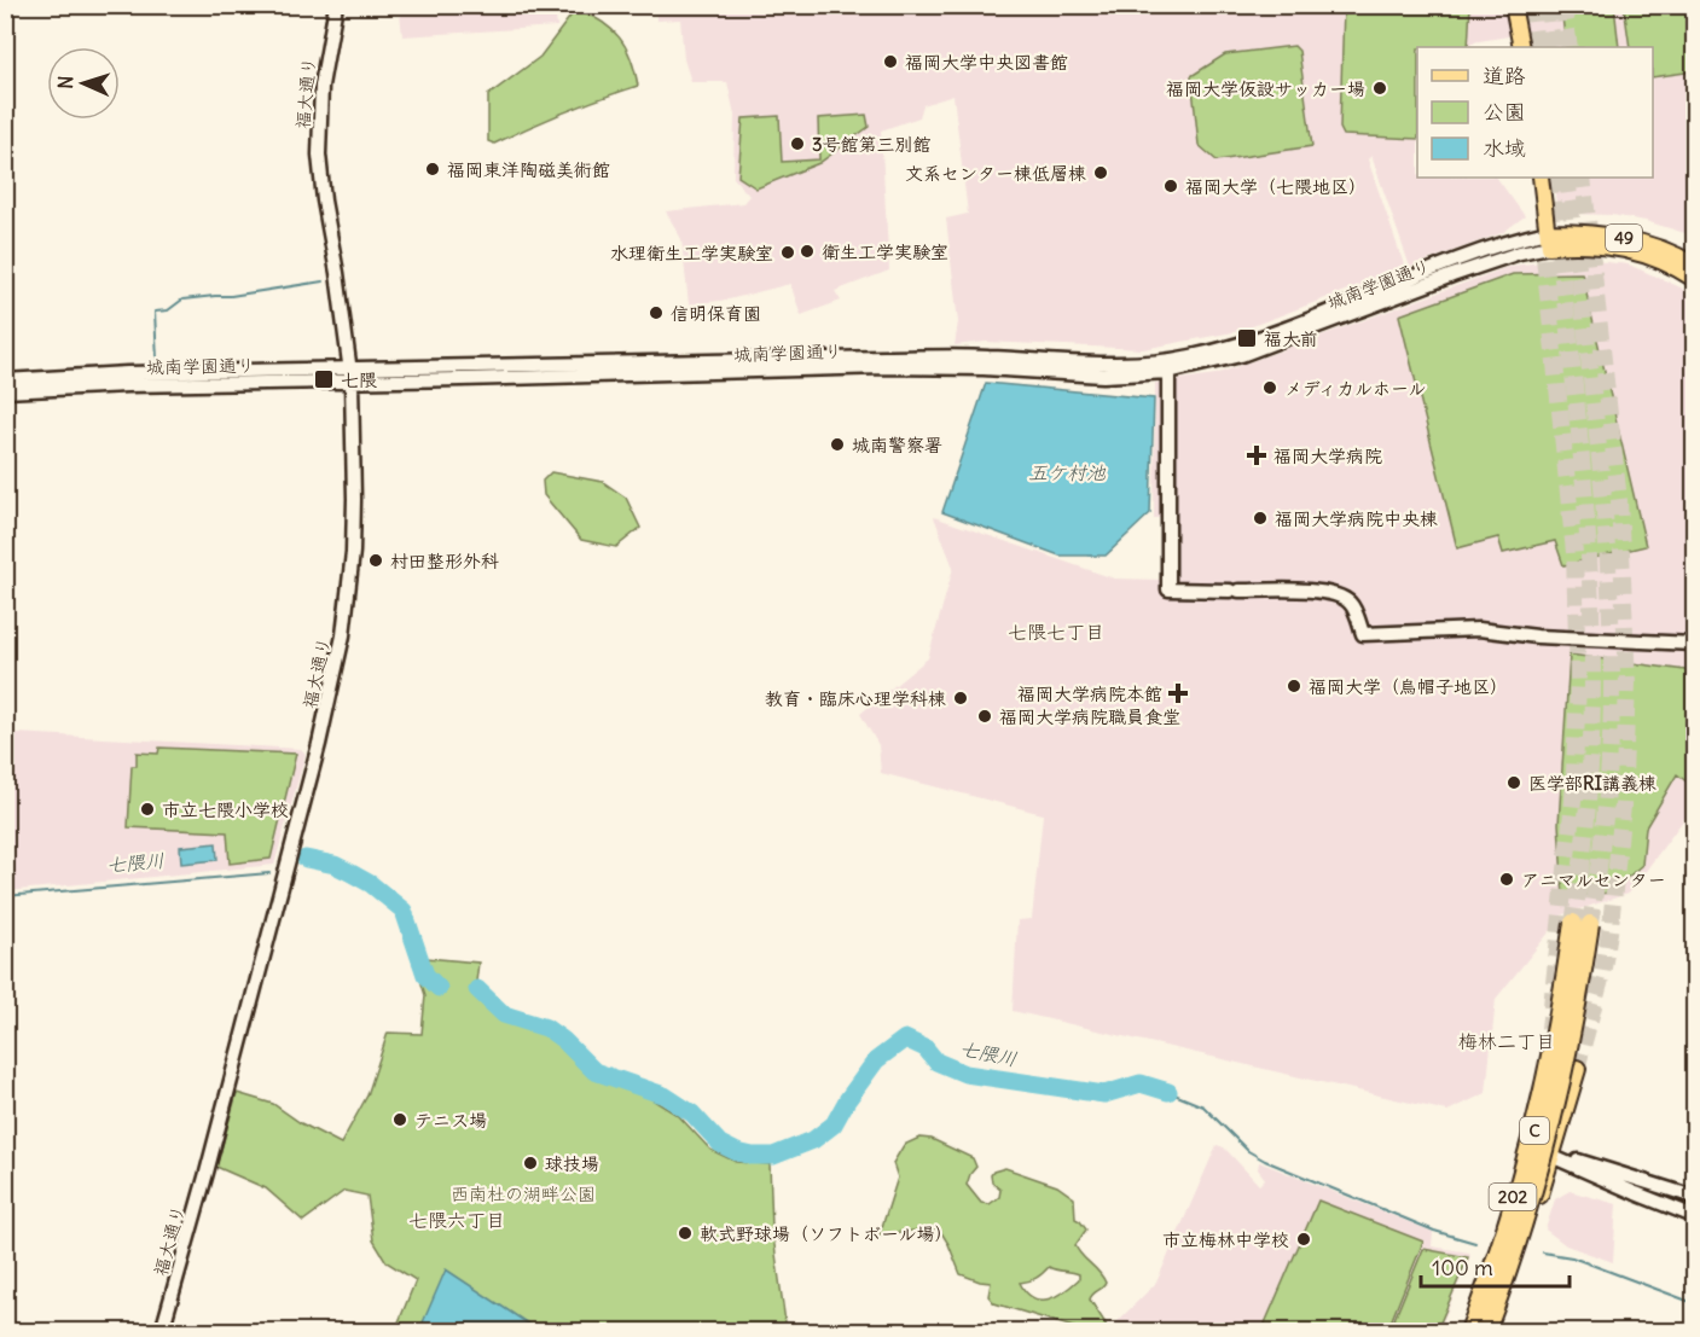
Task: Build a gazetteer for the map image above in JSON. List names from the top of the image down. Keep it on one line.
{"streets":{"highway":["C","202"],"main road":["49"],"street":["福大通り","城南学園通り"]},"crossings":[["福大通り","城南学園通り"],["49","城南学園通り"],["C","202"]],"districts":["七隈七丁目","梅林二丁目","七隈六丁目"],"water":["五ケ村池","七隈川"],"parks":["西南杜の湖畔公園"],"places":{"other":["福岡大学中央図書館","福岡大学仮設サッカー場","3号館第三別館","福岡東洋陶磁美術館","文系センター棟低層棟","福岡大学（七隈地区）","衛生工学実験室","水理衛生工学実験室","信明保育園","メディカルホール","城南警察署","福岡大学病院中央棟","村田整形外科","福岡大学（烏帽子地区）","教育・臨床心理学科棟","福岡大学病院職員食堂","医学部RI講義棟","市立七隈小学校","アニマルセンター","テニス場","球技場","軟式野球場（ソフトボール場）","市立梅林中学校"],"transit":["福大前","七隈"],"health":["福岡大学病院","福岡大学病院本館"]},"legend":["道路","公園","水域"],"scale_bar":"100 m","north":"left"}
